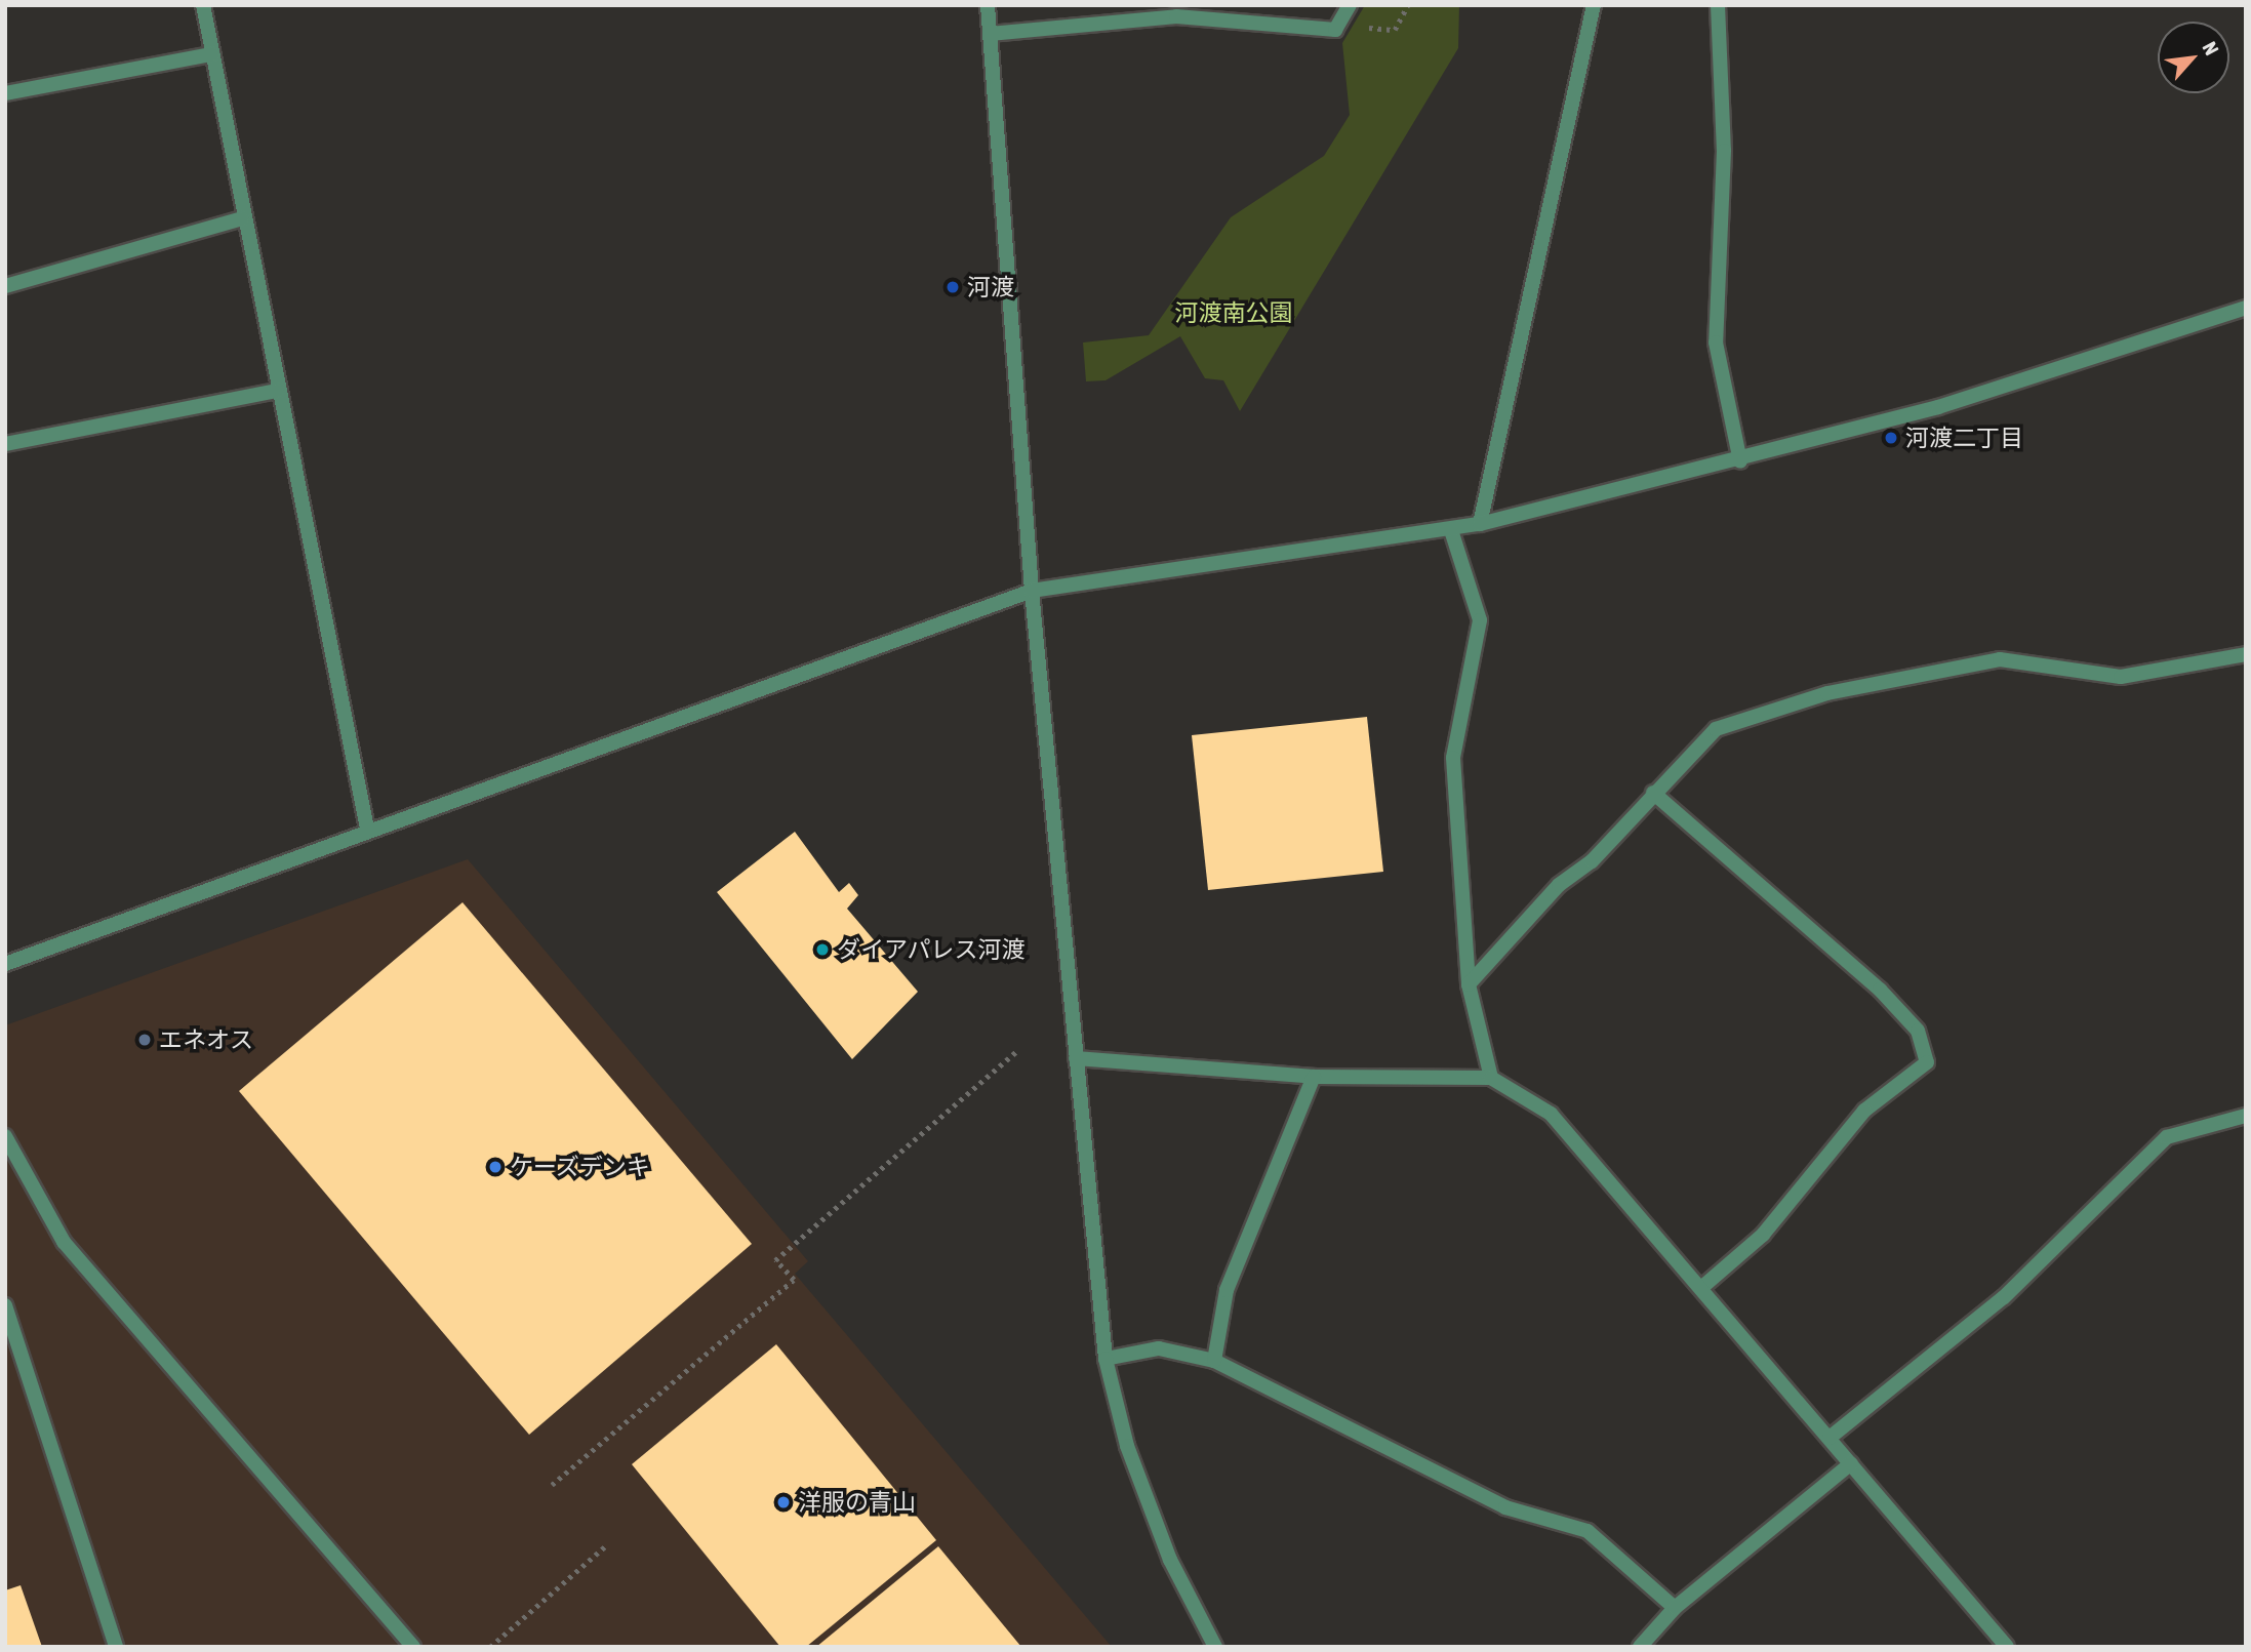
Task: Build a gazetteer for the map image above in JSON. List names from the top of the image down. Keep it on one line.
{"parks":["河渡南公園"],"places":["河渡","河渡二丁目","ダイアパレス河渡","エネオス","ケーズデンキ","洋服の青山"],"north":"top right"}
